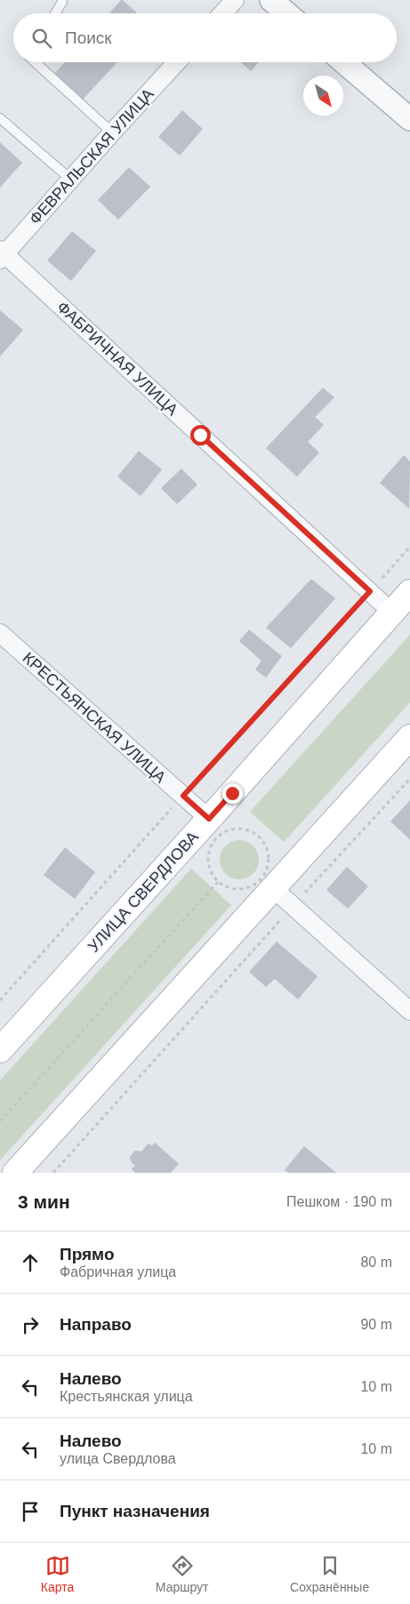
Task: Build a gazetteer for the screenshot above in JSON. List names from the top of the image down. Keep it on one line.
{"streets":{"main road":["УЛИЦА СВЕРДЛОВА"],"street":["ФЕВРАЛЬСКАЯ УЛИЦА","ФАБРИЧНАЯ УЛИЦА","КРЕСТЬЯНСКАЯ УЛИЦА"]},"crossings":[["ФЕВРАЛЬСКАЯ УЛИЦА","ФАБРИЧНАЯ УЛИЦА"],["ФАБРИЧНАЯ УЛИЦА","УЛИЦА СВЕРДЛОВА"],["КРЕСТЬЯНСКАЯ УЛИЦА","УЛИЦА СВЕРДЛОВА"]],"north":"bottom right","page":{"search":"Поиск","heading":["3 мин","Пешком · 190 m"],"list":[["Прямо","Фабричная улица","80 m"],["Направо","90 m"],["Налево","Крестьянская улица","10 m"],["Налево","улица Свердлова","10 m"],"Пункт назначения"],"nav":["Карта","Маршрут","Сохранённые"]}}
